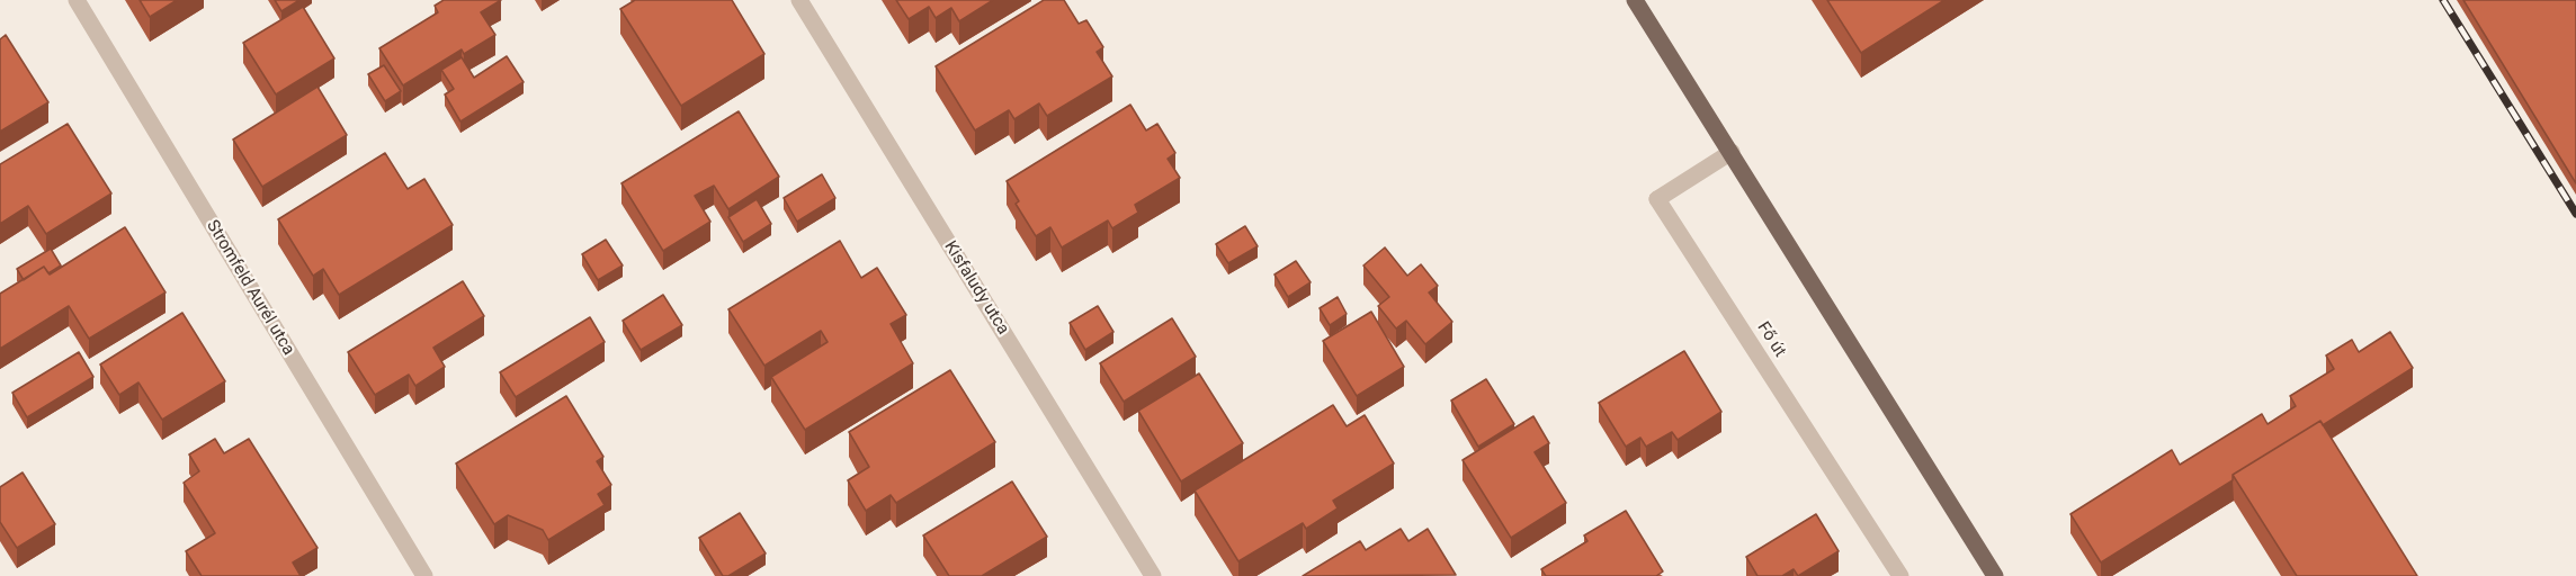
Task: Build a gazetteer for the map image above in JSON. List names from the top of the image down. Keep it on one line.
{"streets":{"street":["Stromfeld Aurél utca","Kisfaludy utca","Fő út"]}}
